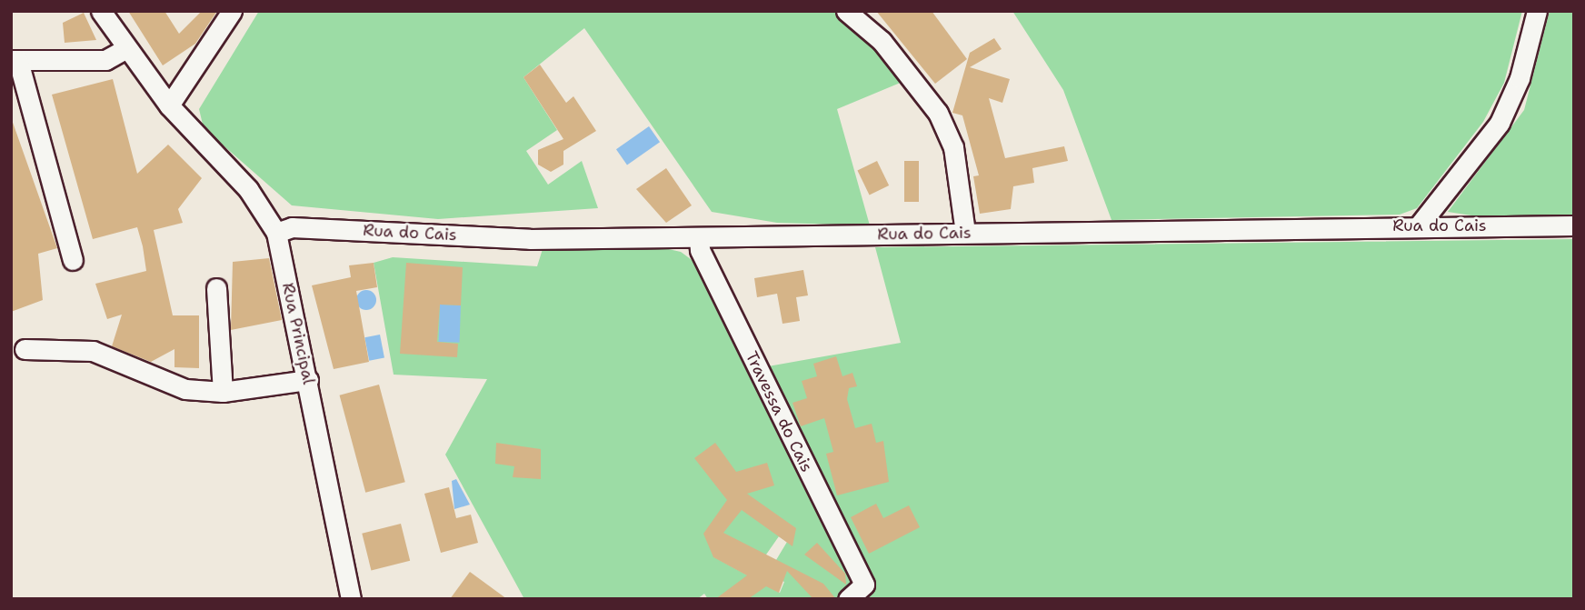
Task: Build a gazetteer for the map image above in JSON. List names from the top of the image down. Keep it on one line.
{"streets":{"street":["Rua do Cais","Rua Principal","Travessa do Cais"]},"crossings":[["Rua do Cais","Rua Principal"],["Rua do Cais","Travessa do Cais"]]}
